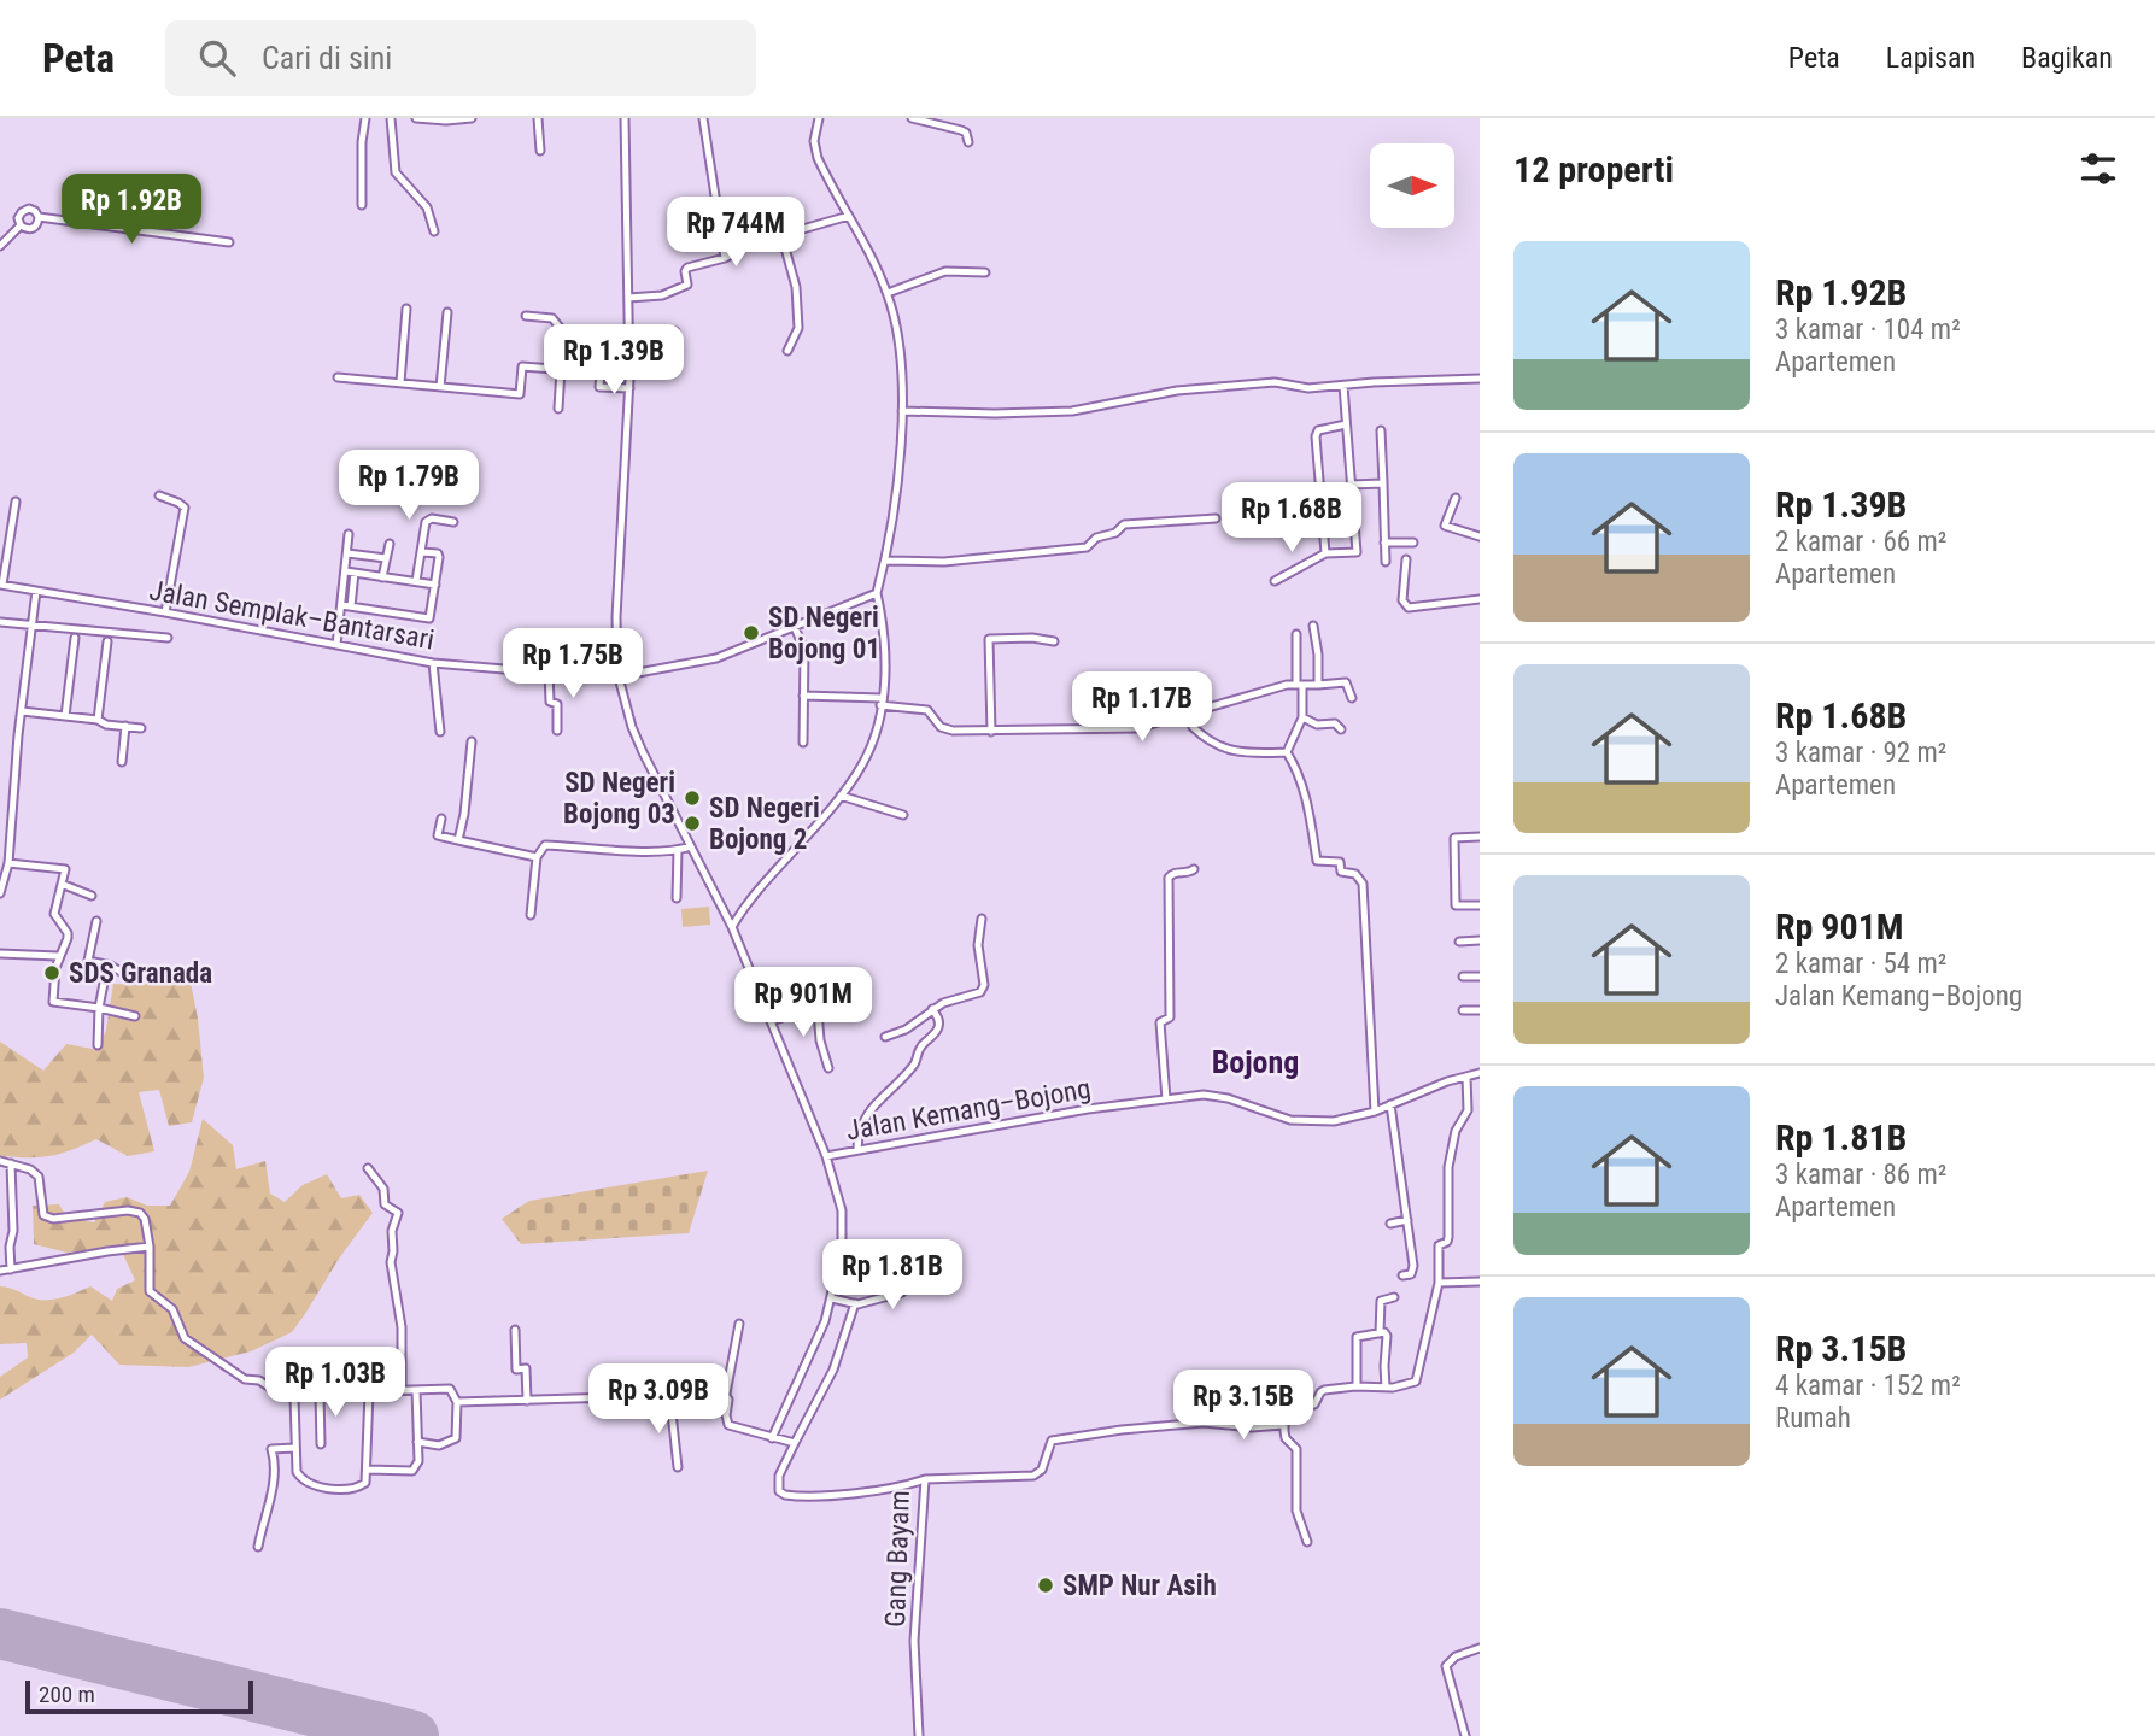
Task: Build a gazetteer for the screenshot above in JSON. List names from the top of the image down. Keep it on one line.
{"streets":{"street":["Jalan Semplak–Bantarsari","Jalan Kemang–Bojong","Gang Bayam"]},"crossings":[["Jalan Semplak–Bantarsari","Jalan Kemang–Bojong"]],"districts":["Bojong"],"places":["SD Negeri Bojong 01","SD Negeri Bojong 03","SD Negeri Bojong 2","SDS Granada","SMP Nur Asih"],"scale_bar":"200 m","north":"right","page":{"header":"Peta","search":"Cari di sini","nav":["Peta","Lapisan","Bagikan"],"heading":"12 properti","price":["Rp 1.92B","Rp 744M","Rp 1.39B","Rp 1.79B","Rp 1.68B","Rp 1.75B","Rp 1.17B","Rp 901M","Rp 1.81B","Rp 1.03B","Rp 3.09B","Rp 3.15B"],"list":[{"name":"Rp 1.92B","note":"3 kamar · 104 m² · Apartemen"},{"name":"Rp 1.39B","note":"2 kamar · 66 m² · Apartemen"},{"name":"Rp 1.68B","note":"3 kamar · 92 m² · Apartemen"},{"name":"Rp 901M","note":"2 kamar · 54 m² · Jalan Kemang–Bojong"},{"name":"Rp 1.81B","note":"3 kamar · 86 m² · Apartemen"},{"name":"Rp 3.15B","note":"4 kamar · 152 m² · Rumah"}],"scale":"200 m"}}
